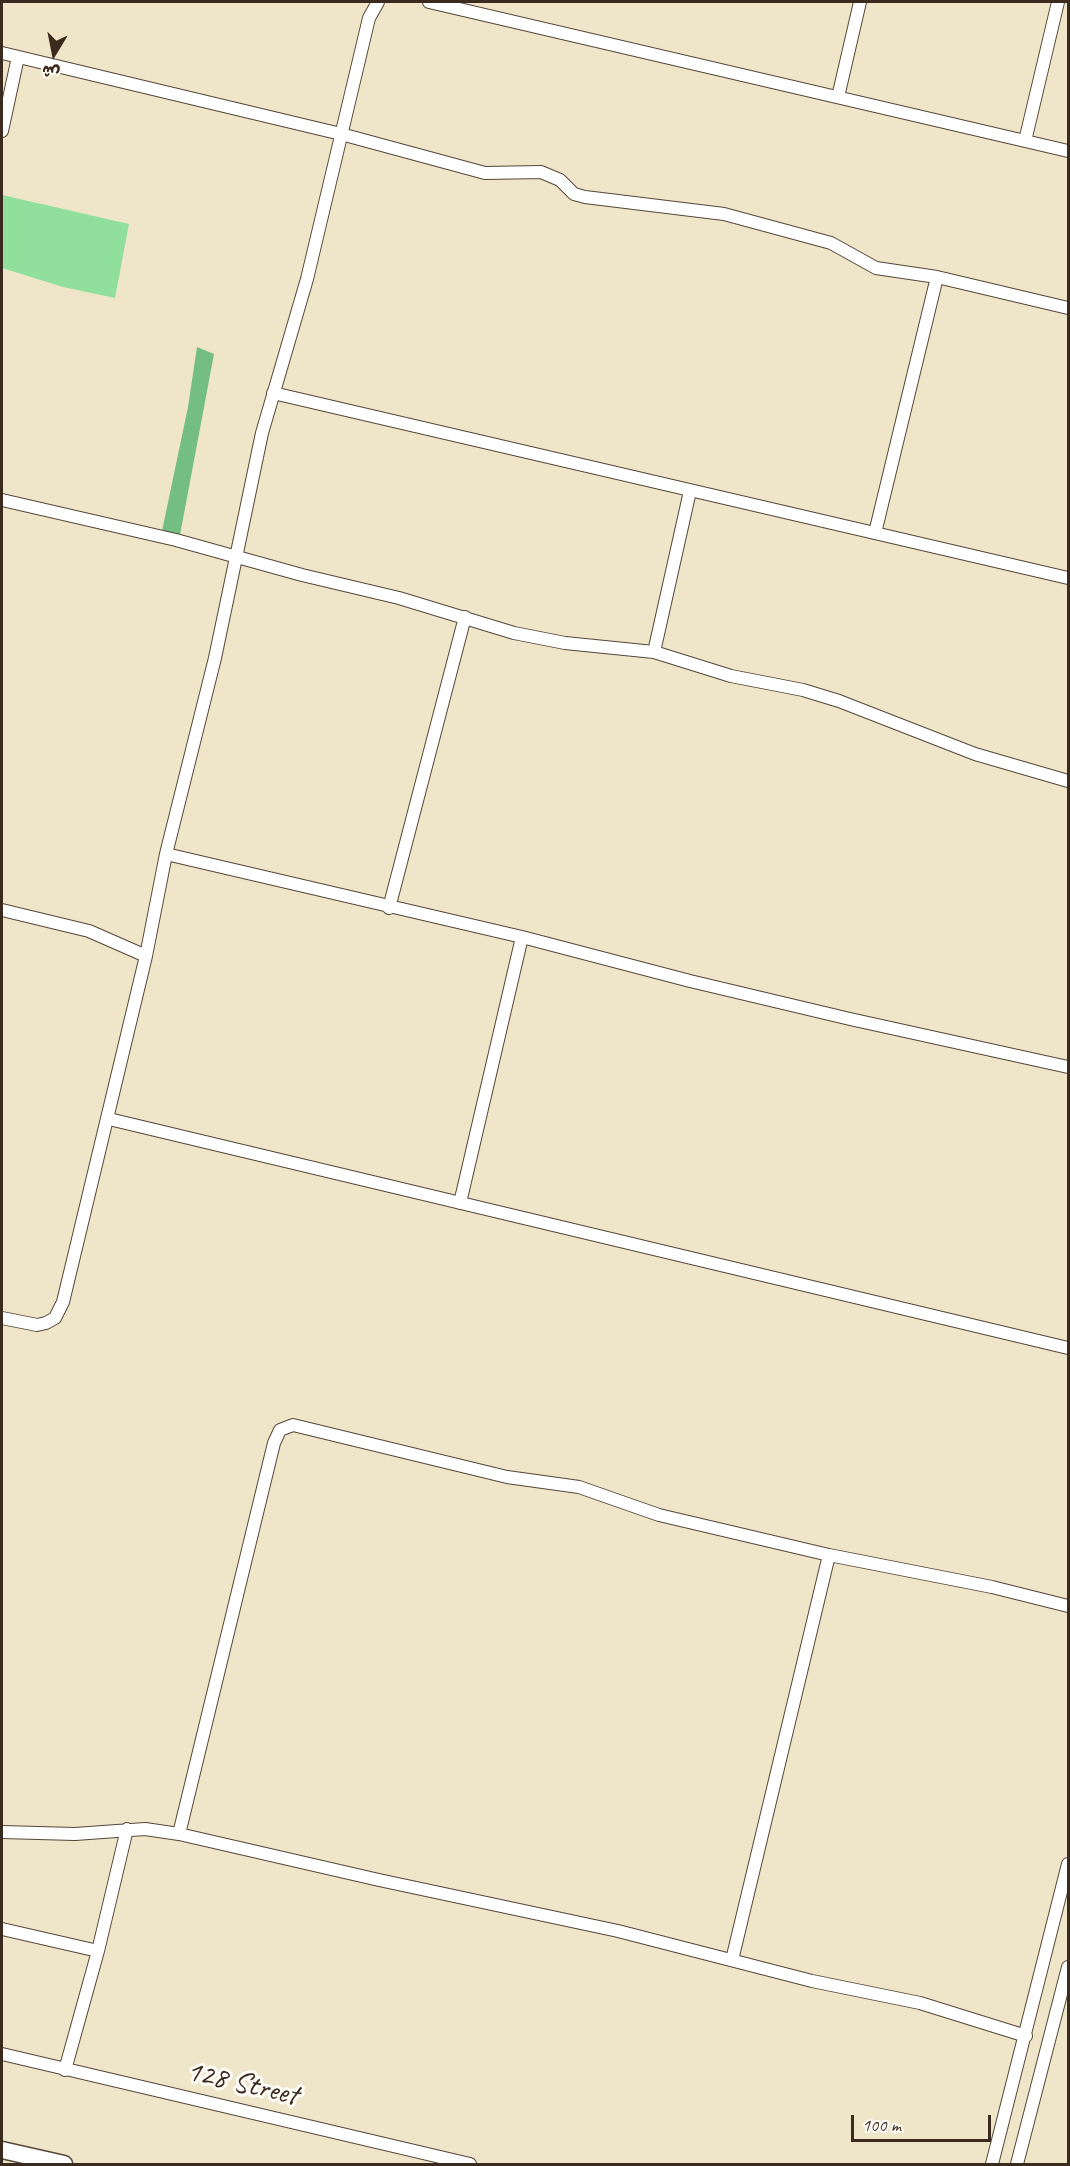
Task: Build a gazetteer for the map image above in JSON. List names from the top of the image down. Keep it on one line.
{"streets":{"street":["128 Street"]},"scale_bar":"100 m","north":"bottom"}
